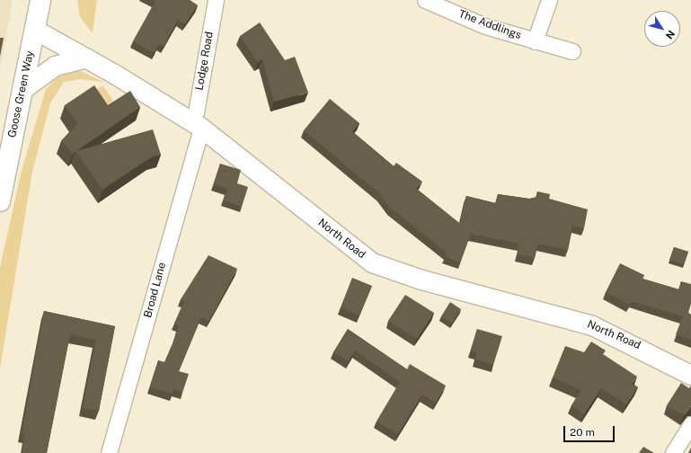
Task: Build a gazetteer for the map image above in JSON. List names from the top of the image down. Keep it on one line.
{"streets":{"main road":["Goose Green Way"],"street":["The Addlings","Lodge Road","North Road","Broad Lane"]},"crossings":[["Lodge Road","North Road"],["Lodge Road","Broad Lane"],["Goose Green Way","North Road"],["North Road","Broad Lane"]],"scale_bar":"20 m","north":"bottom right"}
